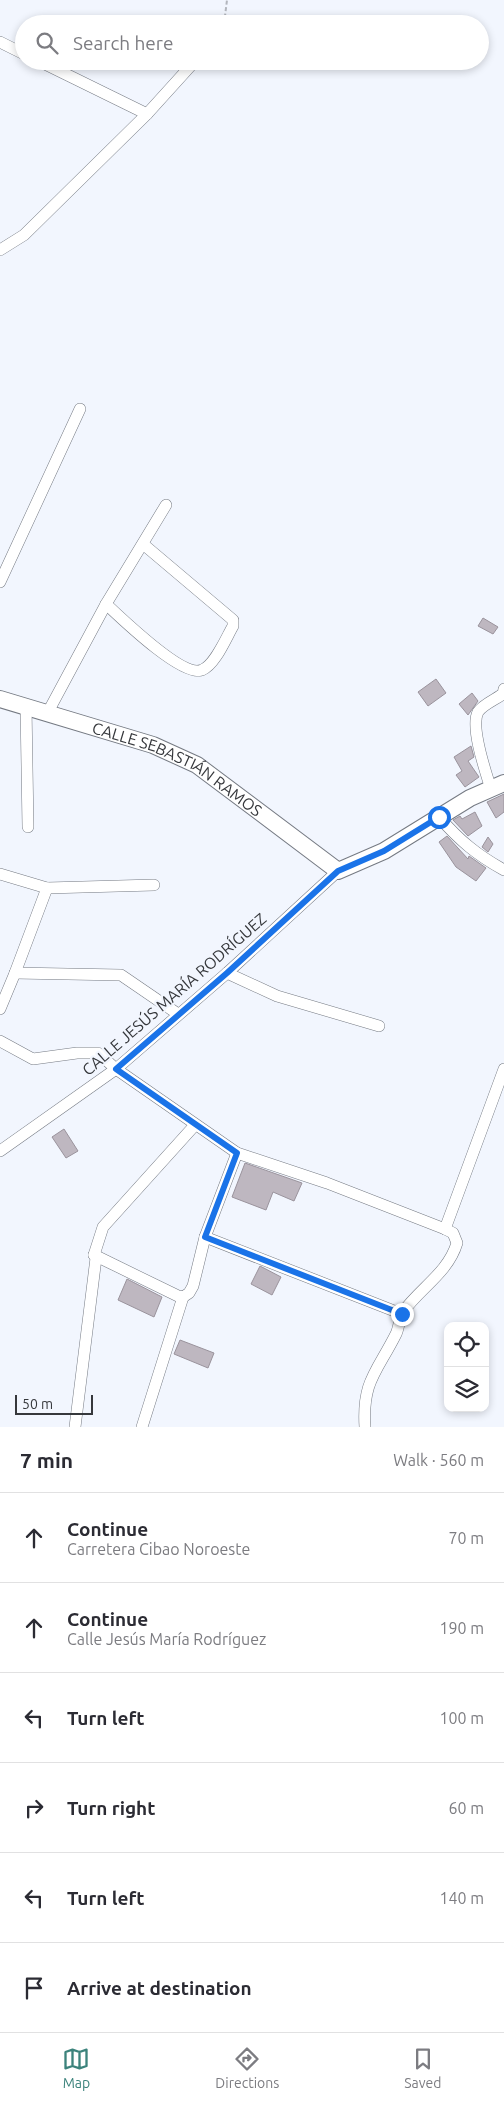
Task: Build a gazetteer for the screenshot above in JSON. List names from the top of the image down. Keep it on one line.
{"streets":{"main road":["CALLE SEBASTIÁN RAMOS"],"street":["CALLE JESÚS MARÍA RODRÍGUEZ"]},"crossings":[["CALLE SEBASTIÁN RAMOS","CALLE JESÚS MARÍA RODRÍGUEZ"]],"scale_bar":"50 m","page":{"search":"Search here","scale":"50 m","heading":["7 min","Walk · 560 m"],"list":[["Continue","Carretera Cibao Noroeste","70 m"],["Continue","Calle Jesús María Rodríguez","190 m"],["Turn left","100 m"],["Turn right","60 m"],["Turn left","140 m"],"Arrive at destination"],"nav":["Map","Directions","Saved"]}}
